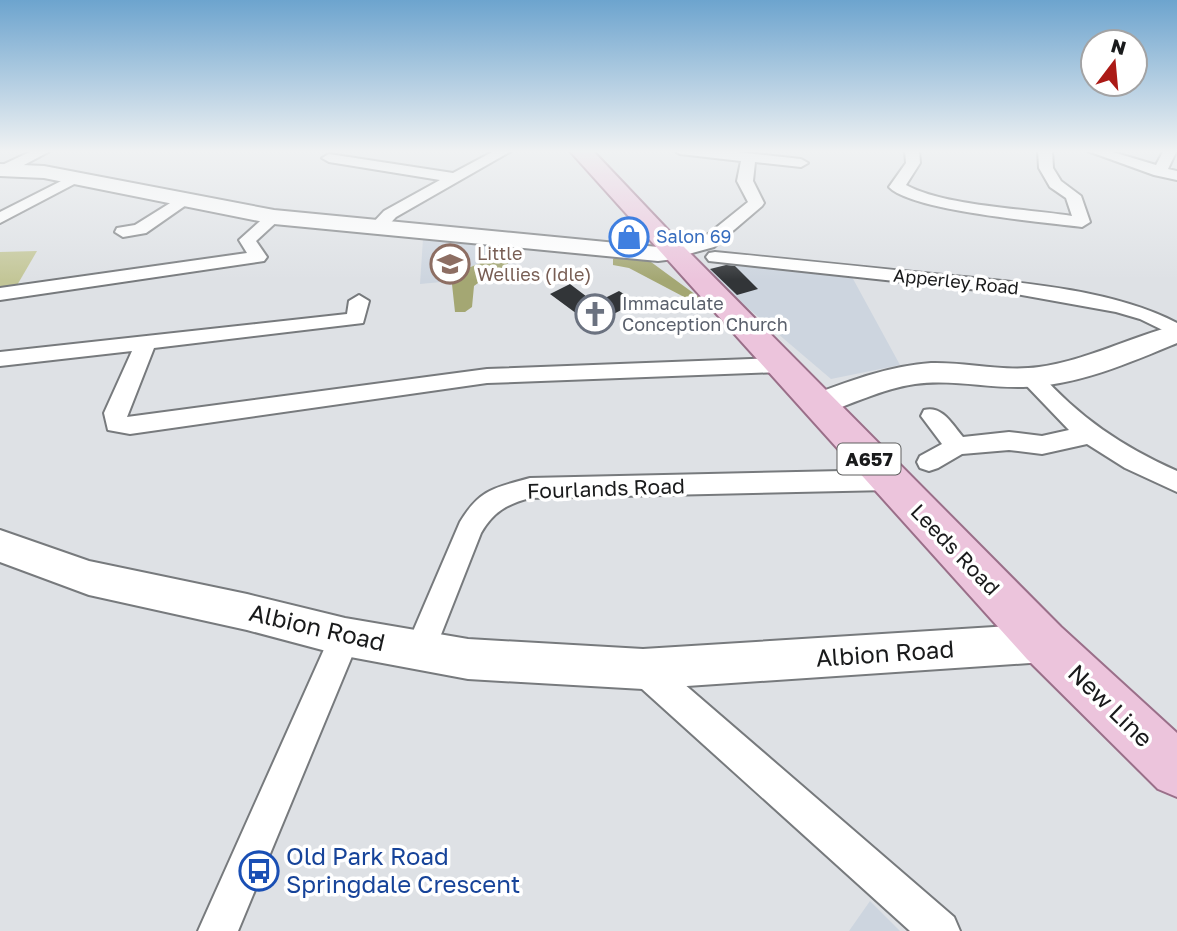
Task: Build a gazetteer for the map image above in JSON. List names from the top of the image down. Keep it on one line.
{"streets":{"main road":["A657","Leeds Road","New Line"],"street":["Apperley Road","Fourlands Road","Albion Road"]},"crossings":[["Fourlands Road","Leeds Road"],["Fourlands Road","Albion Road"],["Leeds Road","Albion Road"],["Leeds Road","New Line"],["Albion Road","New Line"]],"places":{"shop":["Salon 69"],"school or university":["Little Wellies (Idle)"],"church":["Immaculate Conception Church"],"bus stop":["Old Park Road Springdale Crescent"]},"north":"top"}
